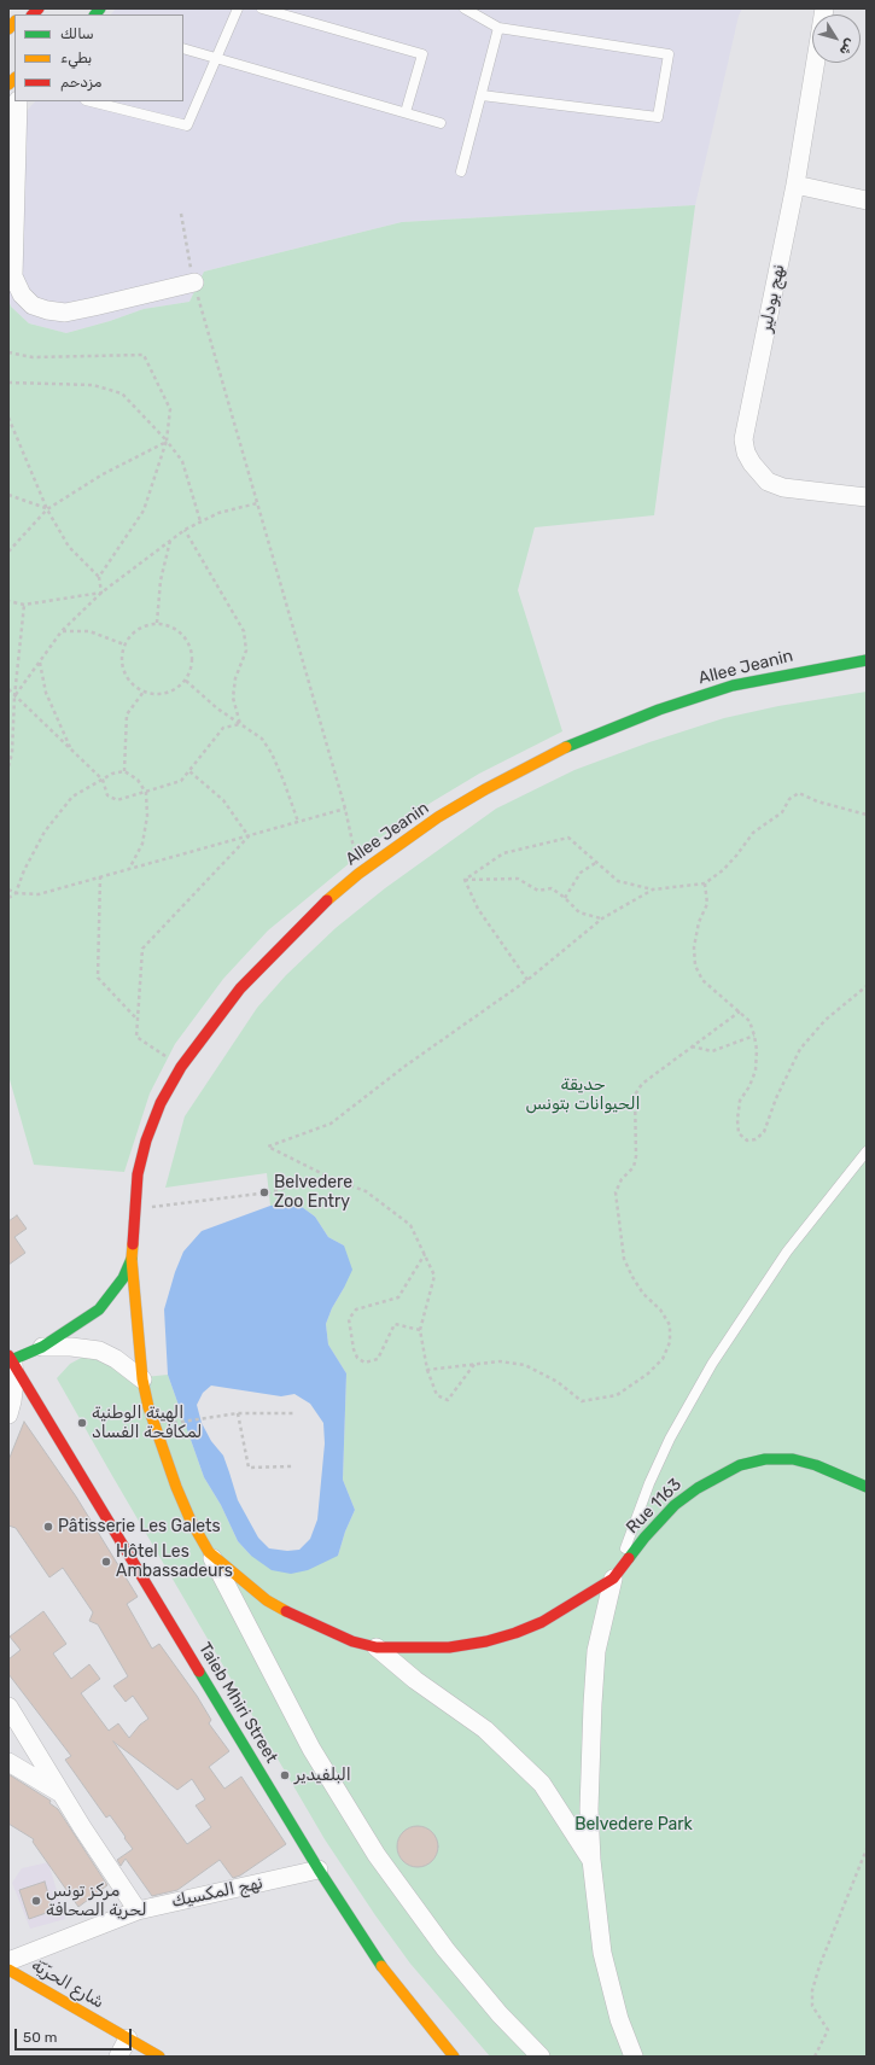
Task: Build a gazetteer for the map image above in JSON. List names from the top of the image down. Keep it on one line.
{"streets":{"street":["نهج بودلير","Allee Jeanin","Rue 1163","Taieb Mhiri Street","نهج المكسيك","شارع الحرّيّة"]},"crossings":[["Taieb Mhiri Street","نهج المكسيك"]],"parks":["حديقة الحيوانات بتونس","Belvedere Park"],"places":["Belvedere Zoo Entry","الهيئة الوطنية لمكافحة الفساد","Pâtisserie Les Galets","Hôtel Les Ambassadeurs","البلفيدير","مركز تونس لحرية الصحافة"],"legend":["سالك","بطيء","مزدحم"],"scale_bar":"50 m","north":"bottom right"}
